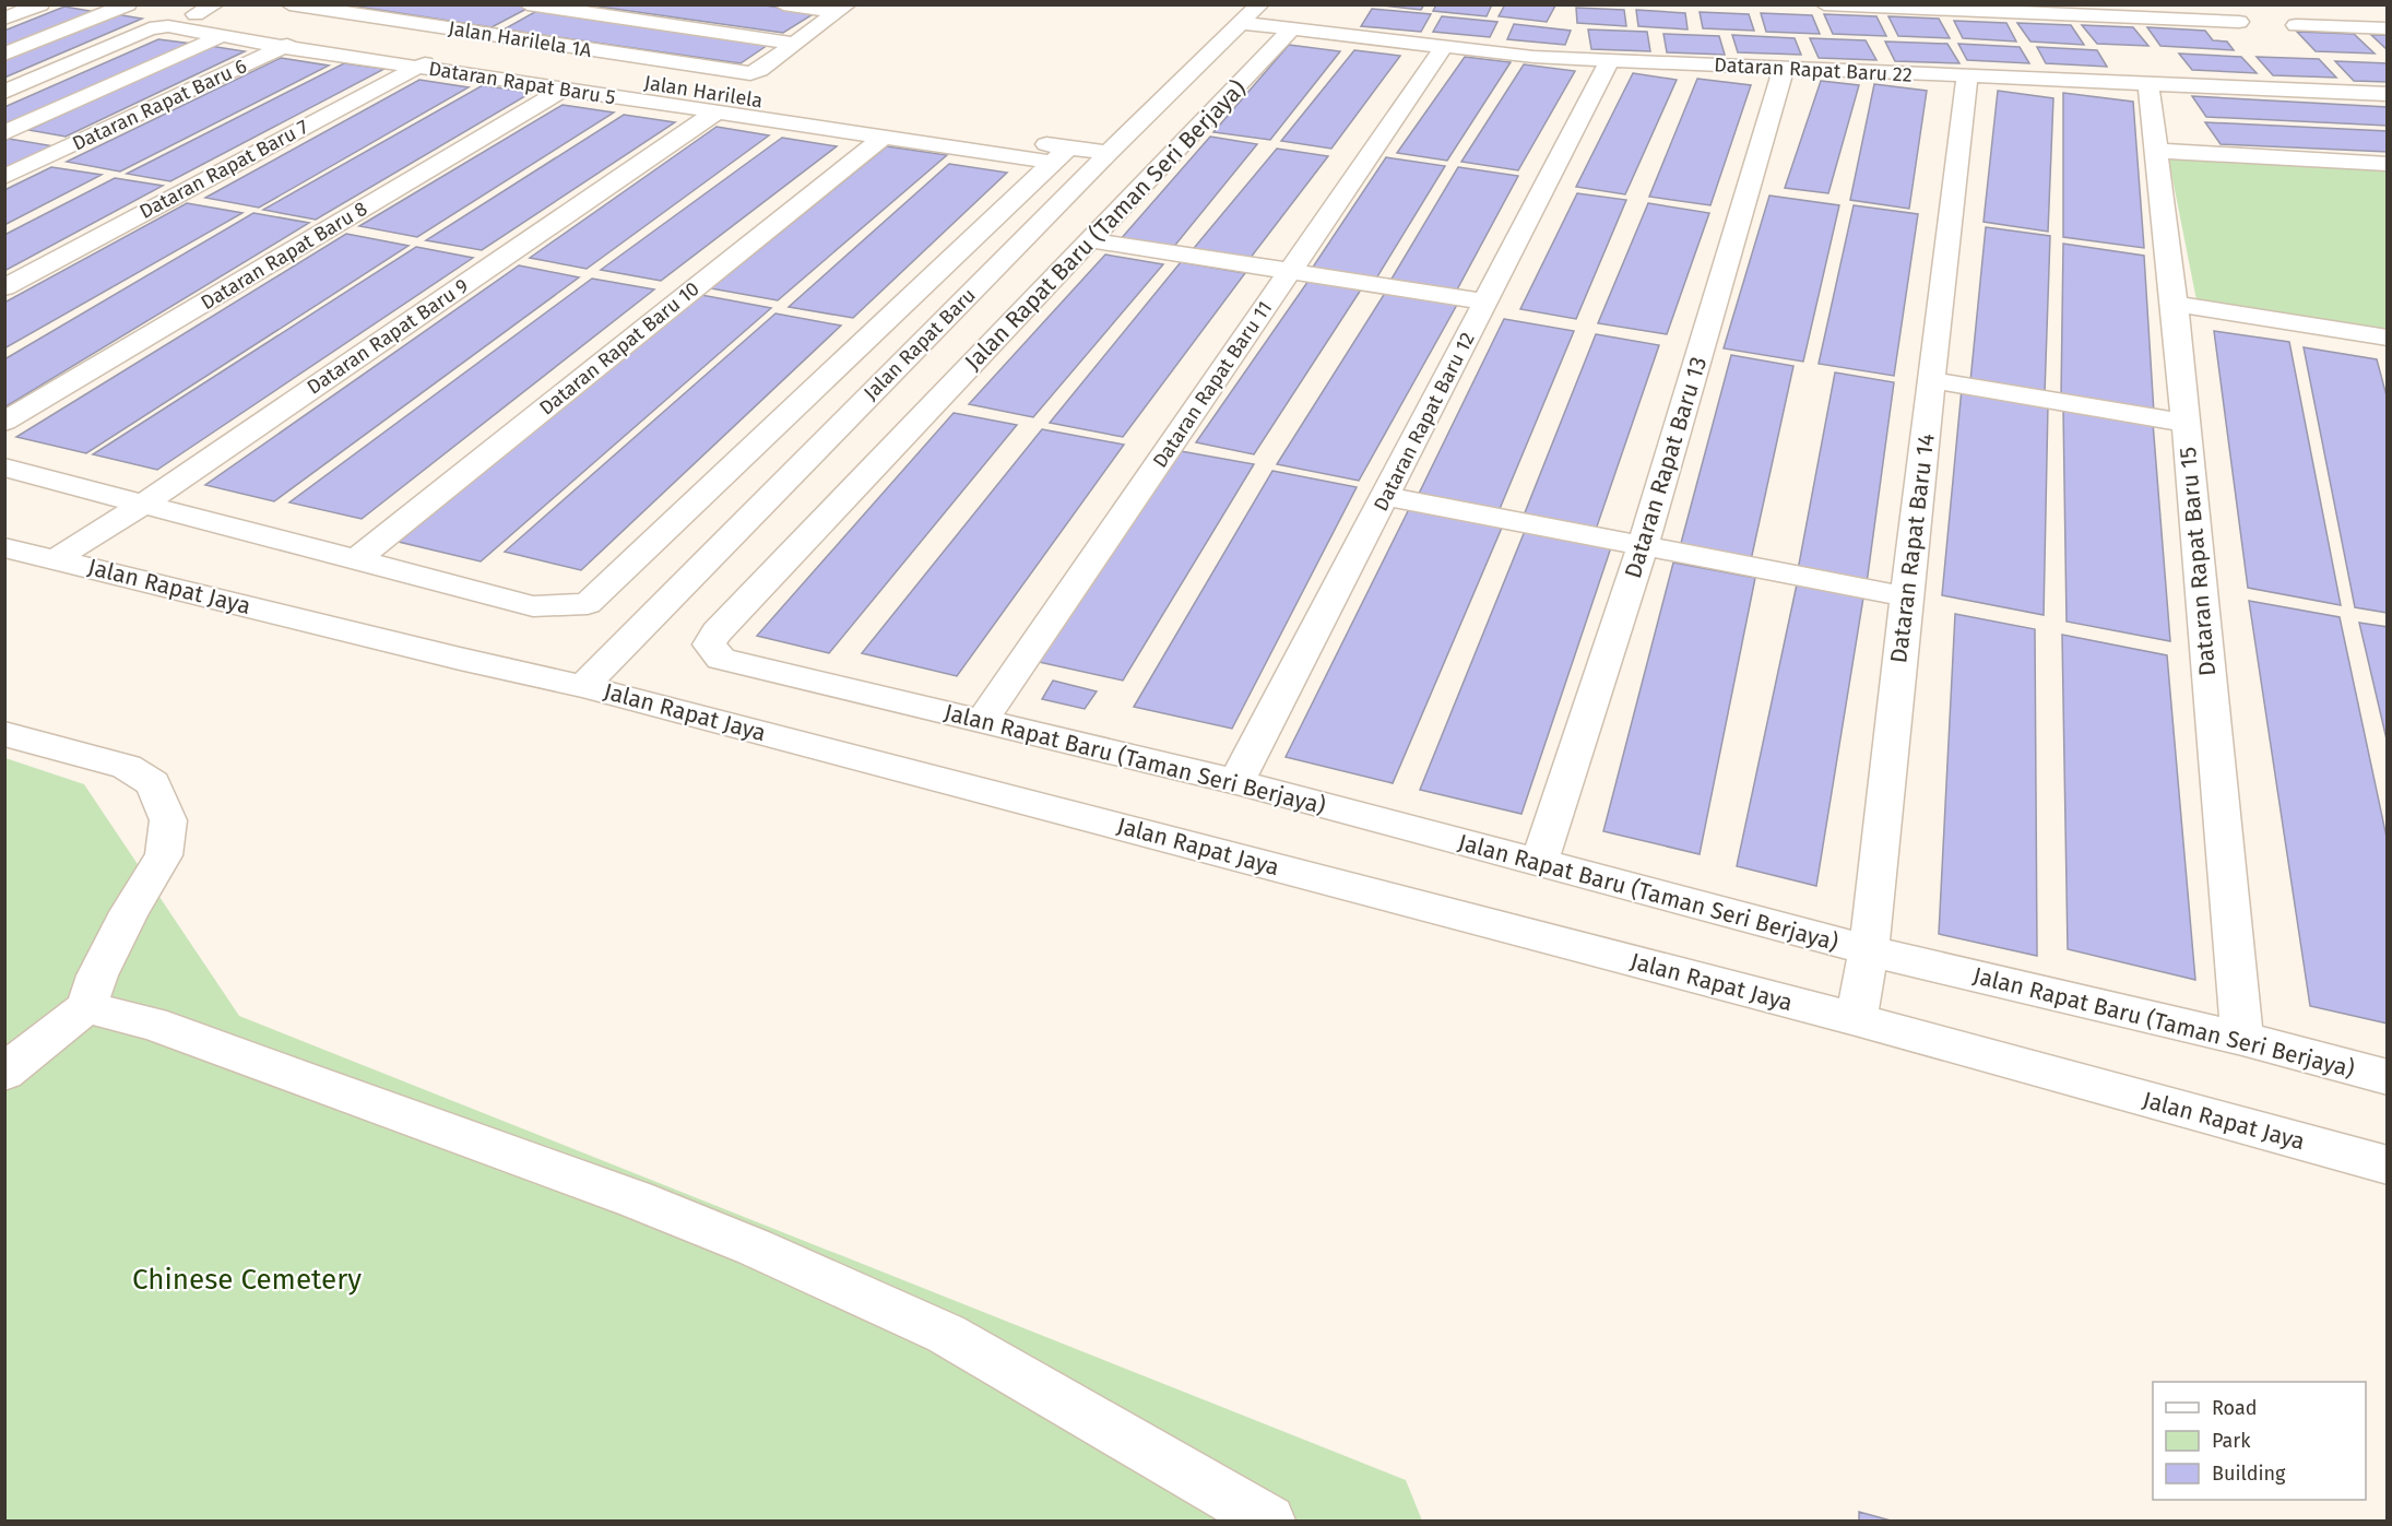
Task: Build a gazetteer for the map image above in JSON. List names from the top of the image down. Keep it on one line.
{"streets":{"street":["Jalan Harilela 1A","Dataran Rapat Baru 22","Dataran Rapat Baru 5","Jalan Harilela","Dataran Rapat Baru 6","Dataran Rapat Baru 7","Jalan Rapat Baru (Taman Seri Berjaya)","Dataran Rapat Baru 8","Dataran Rapat Baru 9","Jalan Rapat Baru","Dataran Rapat Baru 10","Dataran Rapat Baru 11","Dataran Rapat Baru 12","Dataran Rapat Baru 13","Dataran Rapat Baru 14","Dataran Rapat Baru 15","Jalan Rapat Jaya"]},"crossings":[["Dataran Rapat Baru 22","Jalan Rapat Baru (Taman Seri Berjaya)"],["Dataran Rapat Baru 22","Jalan Rapat Baru"],["Dataran Rapat Baru 22","Dataran Rapat Baru 11"],["Dataran Rapat Baru 22","Dataran Rapat Baru 12"],["Dataran Rapat Baru 22","Dataran Rapat Baru 13"],["Dataran Rapat Baru 22","Dataran Rapat Baru 14"],["Dataran Rapat Baru 22","Dataran Rapat Baru 15"],["Dataran Rapat Baru 5","Jalan Harilela"],["Dataran Rapat Baru 5","Dataran Rapat Baru 6"],["Dataran Rapat Baru 5","Dataran Rapat Baru 7"],["Dataran Rapat Baru 5","Dataran Rapat Baru 8"],["Dataran Rapat Baru 5","Dataran Rapat Baru 9"],["Dataran Rapat Baru 5","Jalan Rapat Baru"],["Dataran Rapat Baru 5","Dataran Rapat Baru 10"],["Jalan Harilela","Dataran Rapat Baru 6"],["Jalan Harilela","Dataran Rapat Baru 7"],["Jalan Harilela","Jalan Rapat Baru"],["Jalan Rapat Baru (Taman Seri Berjaya)","Dataran Rapat Baru 11"],["Jalan Rapat Baru (Taman Seri Berjaya)","Dataran Rapat Baru 12"],["Jalan Rapat Baru (Taman Seri Berjaya)","Dataran Rapat Baru 13"],["Jalan Rapat Baru (Taman Seri Berjaya)","Dataran Rapat Baru 14"],["Jalan Rapat Baru (Taman Seri Berjaya)","Dataran Rapat Baru 15"],["Dataran Rapat Baru 9","Jalan Rapat Jaya"],["Jalan Rapat Baru","Dataran Rapat Baru 10"],["Jalan Rapat Baru","Jalan Rapat Jaya"],["Dataran Rapat Baru 14","Jalan Rapat Jaya"]],"parks":["Chinese Cemetery"],"legend":["Road","Park","Building"]}
